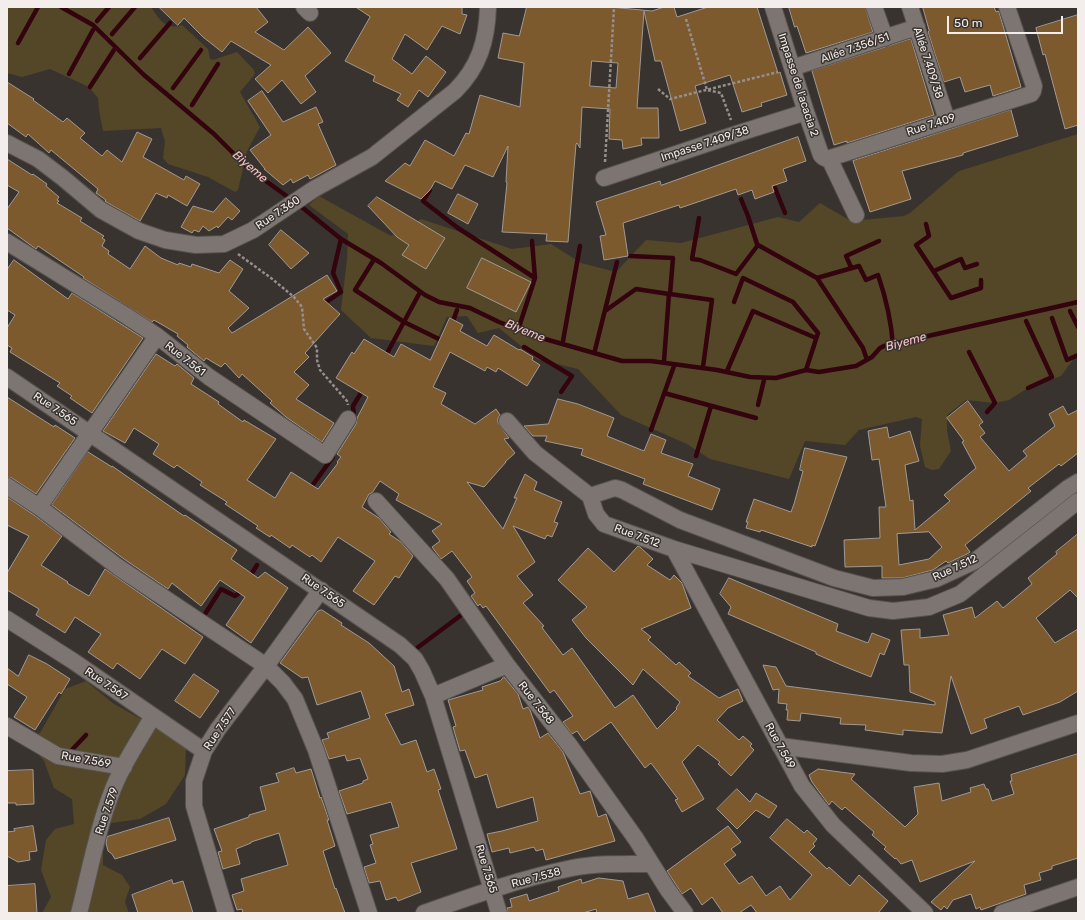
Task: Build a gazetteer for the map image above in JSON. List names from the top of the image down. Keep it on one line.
{"streets":{"street":["Allée 7.356/51","Allée 7.409/38","Impasse de l'acacia 2","Rue 7.409","Impasse 7.409/38","Rue 7.360","Rue 7.561","Rue 7.565","Rue 7.512","Rue 7.567","Rue 7.568","Rue 7.577","Rue 7.549","Rue 7.569","Rue 7.579","Rue 7.538"]},"crossings":[["Allée 7.356/51","Allée 7.409/38"],["Allée 7.356/51","Impasse de l'acacia 2"],["Allée 7.409/38","Rue 7.409"],["Impasse de l'acacia 2","Rue 7.409"],["Impasse de l'acacia 2","Impasse 7.409/38"],["Rue 7.565","Rue 7.577"],["Rue 7.565","Rue 7.538"],["Rue 7.512","Rue 7.549"],["Rue 7.567","Rue 7.577"],["Rue 7.567","Rue 7.579"],["Rue 7.568","Rue 7.538"],["Rue 7.569","Rue 7.579"]],"water":["Biyeme"],"scale_bar":"50 m"}
